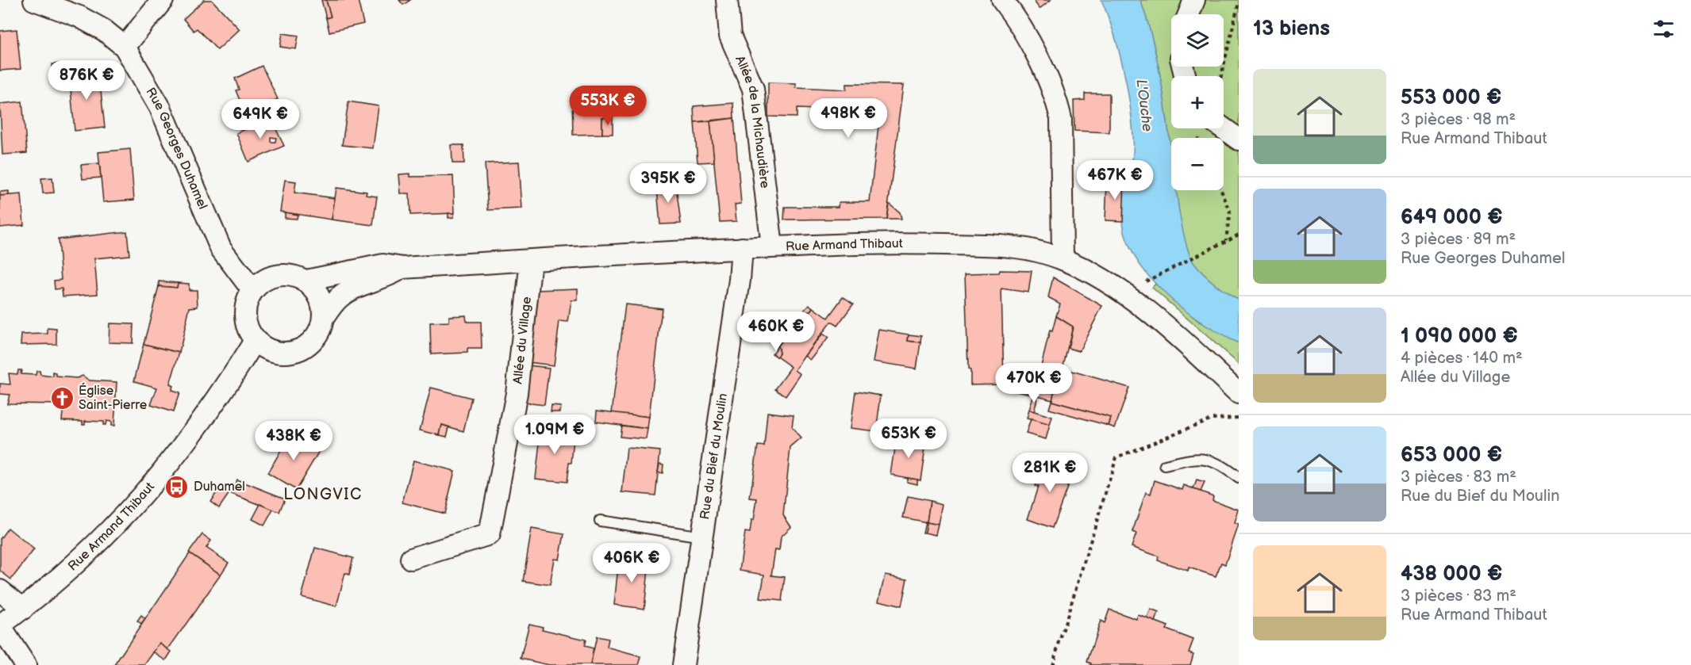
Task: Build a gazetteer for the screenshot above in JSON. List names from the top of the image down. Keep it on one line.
{"streets":{"street":["Allée de la Michaudière","Rue Georges Duhamel","Rue Armand Thibaut","Allée du Village","Rue du Bief du Moulin"]},"crossings":[["Allée de la Michaudière","Rue Armand Thibaut"],["Rue Georges Duhamel","Rue Armand Thibaut"],["Rue Armand Thibaut","Allée du Village"],["Rue Armand Thibaut","Rue du Bief du Moulin"]],"districts":["LONGVIC"],"water":["L'Ouche"],"places":{"church":["Église Saint-Pierre"],"bus stop":["Duhamel"]},"page":{"heading":"13 biens","map_buttons":["+","−"],"list":[{"name":"553 000 €","note":"3 pièces · 98 m² · Rue Armand Thibaut"},{"name":"649 000 €","note":"3 pièces · 89 m² · Rue Georges Duhamel"},{"name":"1 090 000 €","note":"4 pièces · 140 m² · Allée du Village"},{"name":"653 000 €","note":"3 pièces · 83 m² · Rue du Bief du Moulin"},{"name":"438 000 €","note":"3 pièces · 83 m² · Rue Armand Thibaut"}],"price":["876K €","553K €","498K €","649K €","467K €","395K €","460K €","470K €","1.09M €","653K €","438K €","281K €","406K €"]}}
